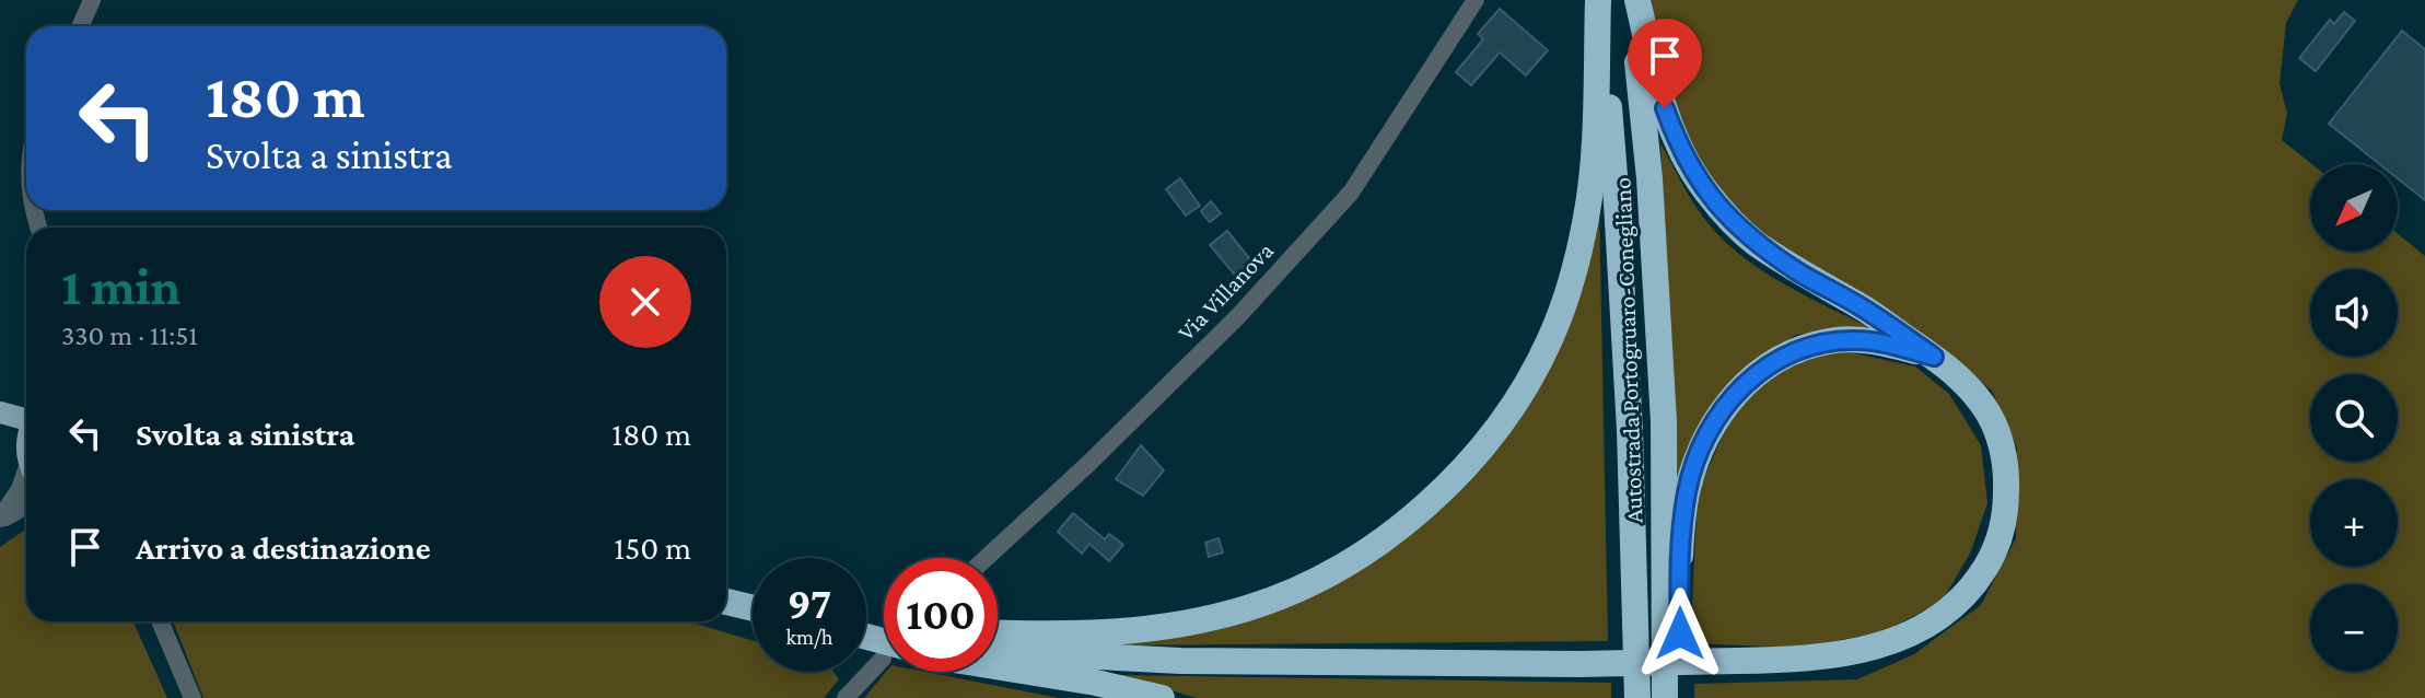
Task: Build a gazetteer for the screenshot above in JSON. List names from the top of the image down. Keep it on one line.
{"streets":{"highway":["Autostrada Portogruaro-Conegliano"],"street":["Via Villanova"]},"north":"bottom left","page":{"turn":["180 m","Svolta a sinistra"],"map_buttons":["+","−"],"heading":["1 min","330 m · 11:51"],"list":[{"name":"Svolta a sinistra","value":"180 m"},{"name":"Arrivo a destinazione","value":"150 m"}],"speed":"97 km/h","limit":"100"}}
